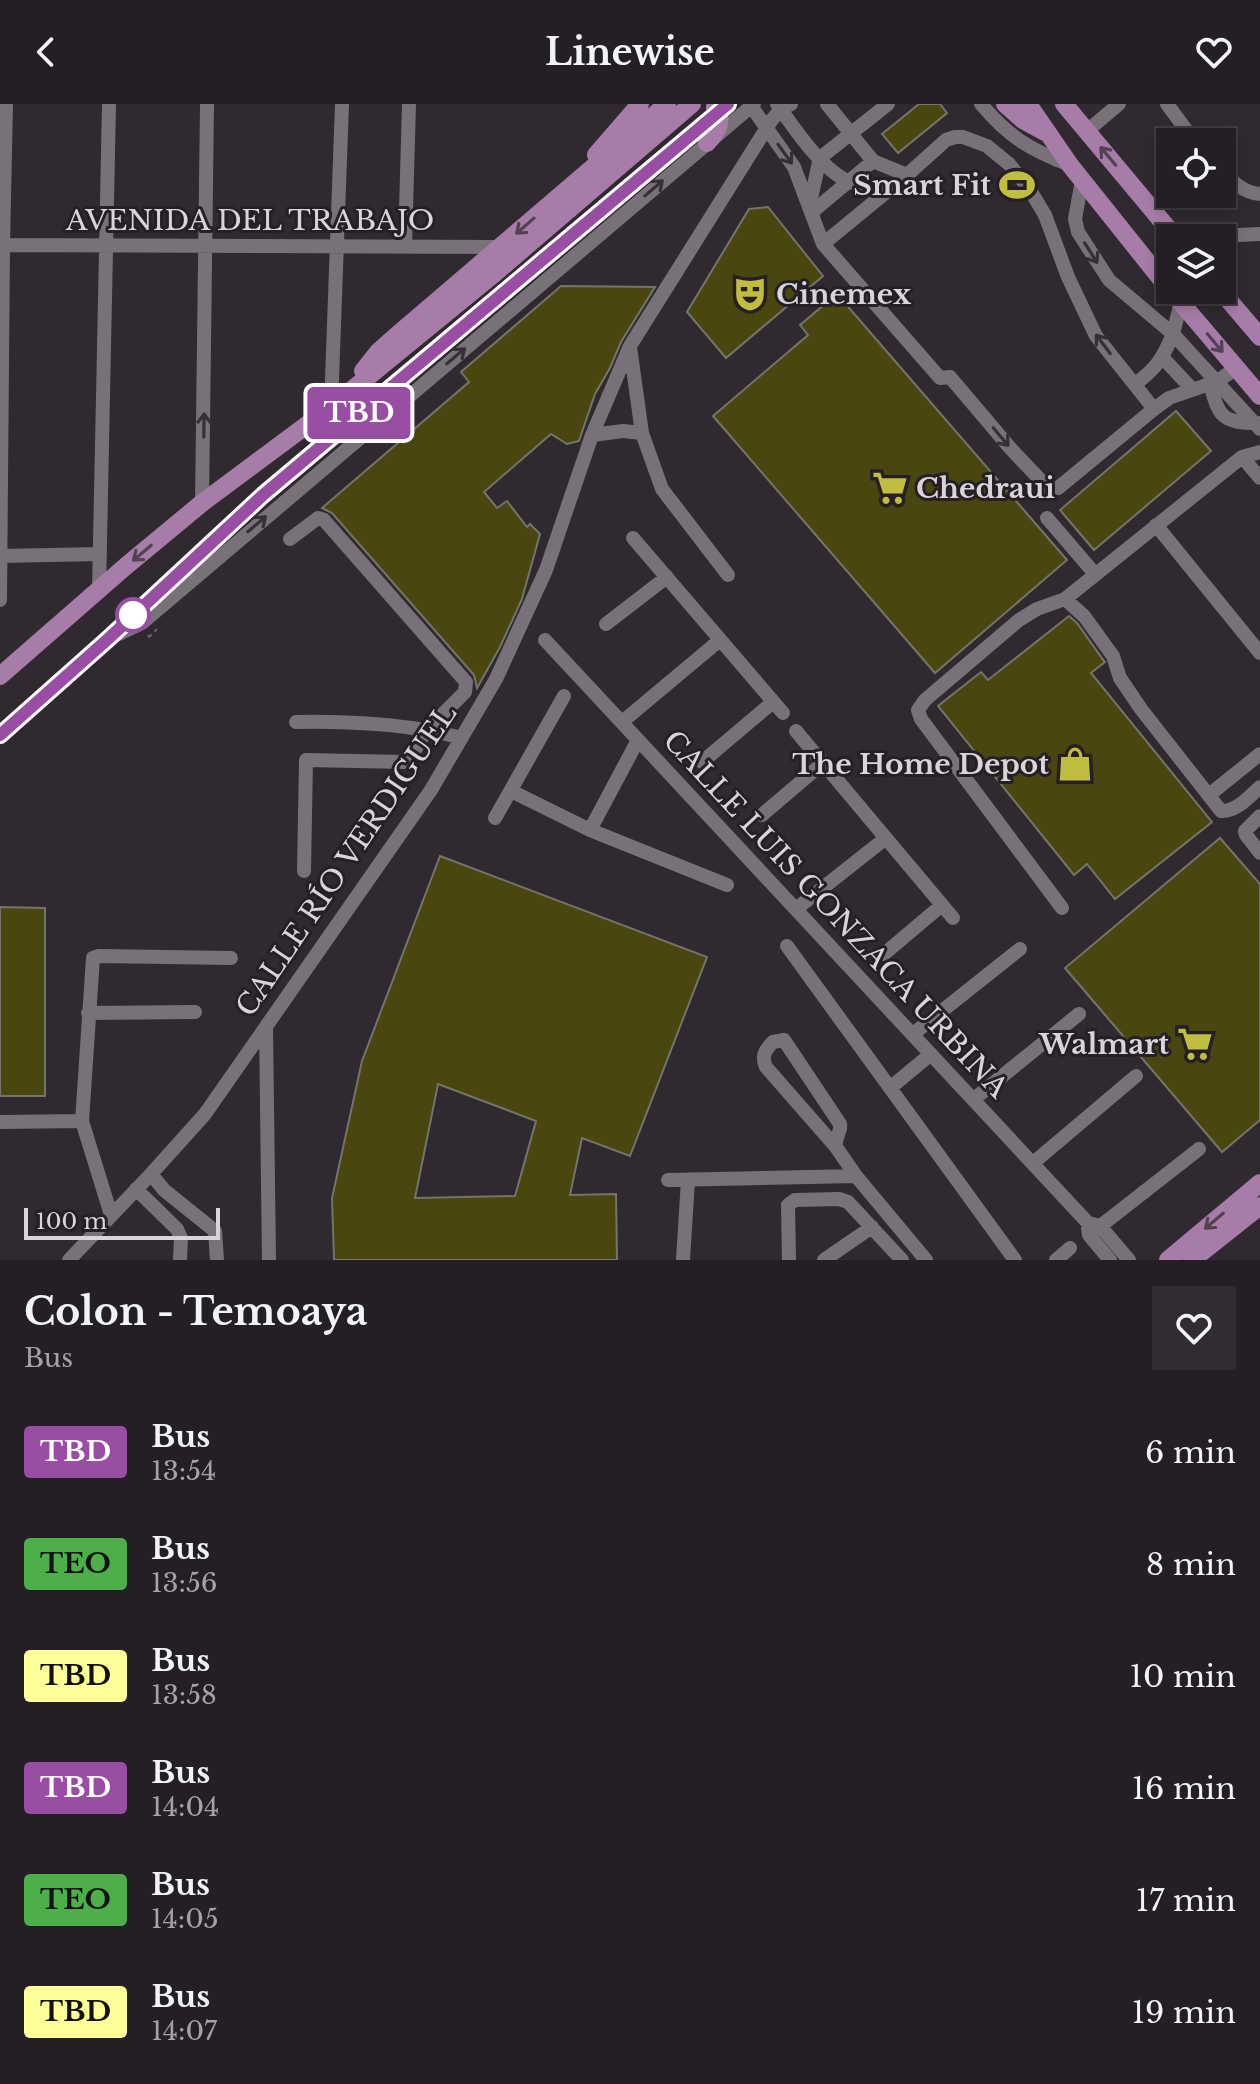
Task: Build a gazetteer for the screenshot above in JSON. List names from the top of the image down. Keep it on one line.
{"streets":{"street":["AVENIDA DEL TRABAJO","CALLE RÍO VERDIGUEL","CALLE LUIS GONZACA URBINA"]},"places":{"sports":["Smart Fit"],"theatre":["Cinemex"],"supermarket":["Chedraui","Walmart"],"shop":["The Home Depot"]},"lines":["bus line TBD"],"scale_bar":"100 m","page":{"header":"Linewise","on_map":"TBD","scale":"100 m","heading":["Colon - Temoaya","Bus"],"list":[{"mark":"TBD","name":"Bus","note":"13:54","value":"6 min"},{"mark":"TEO","name":"Bus","note":"13:56","value":"8 min"},{"mark":"TBD","name":"Bus","note":"13:58","value":"10 min"},{"mark":"TBD","name":"Bus","note":"14:04","value":"16 min"},{"mark":"TEO","name":"Bus","note":"14:05","value":"17 min"},{"mark":"TBD","name":"Bus","note":"14:07","value":"19 min"}]}}
